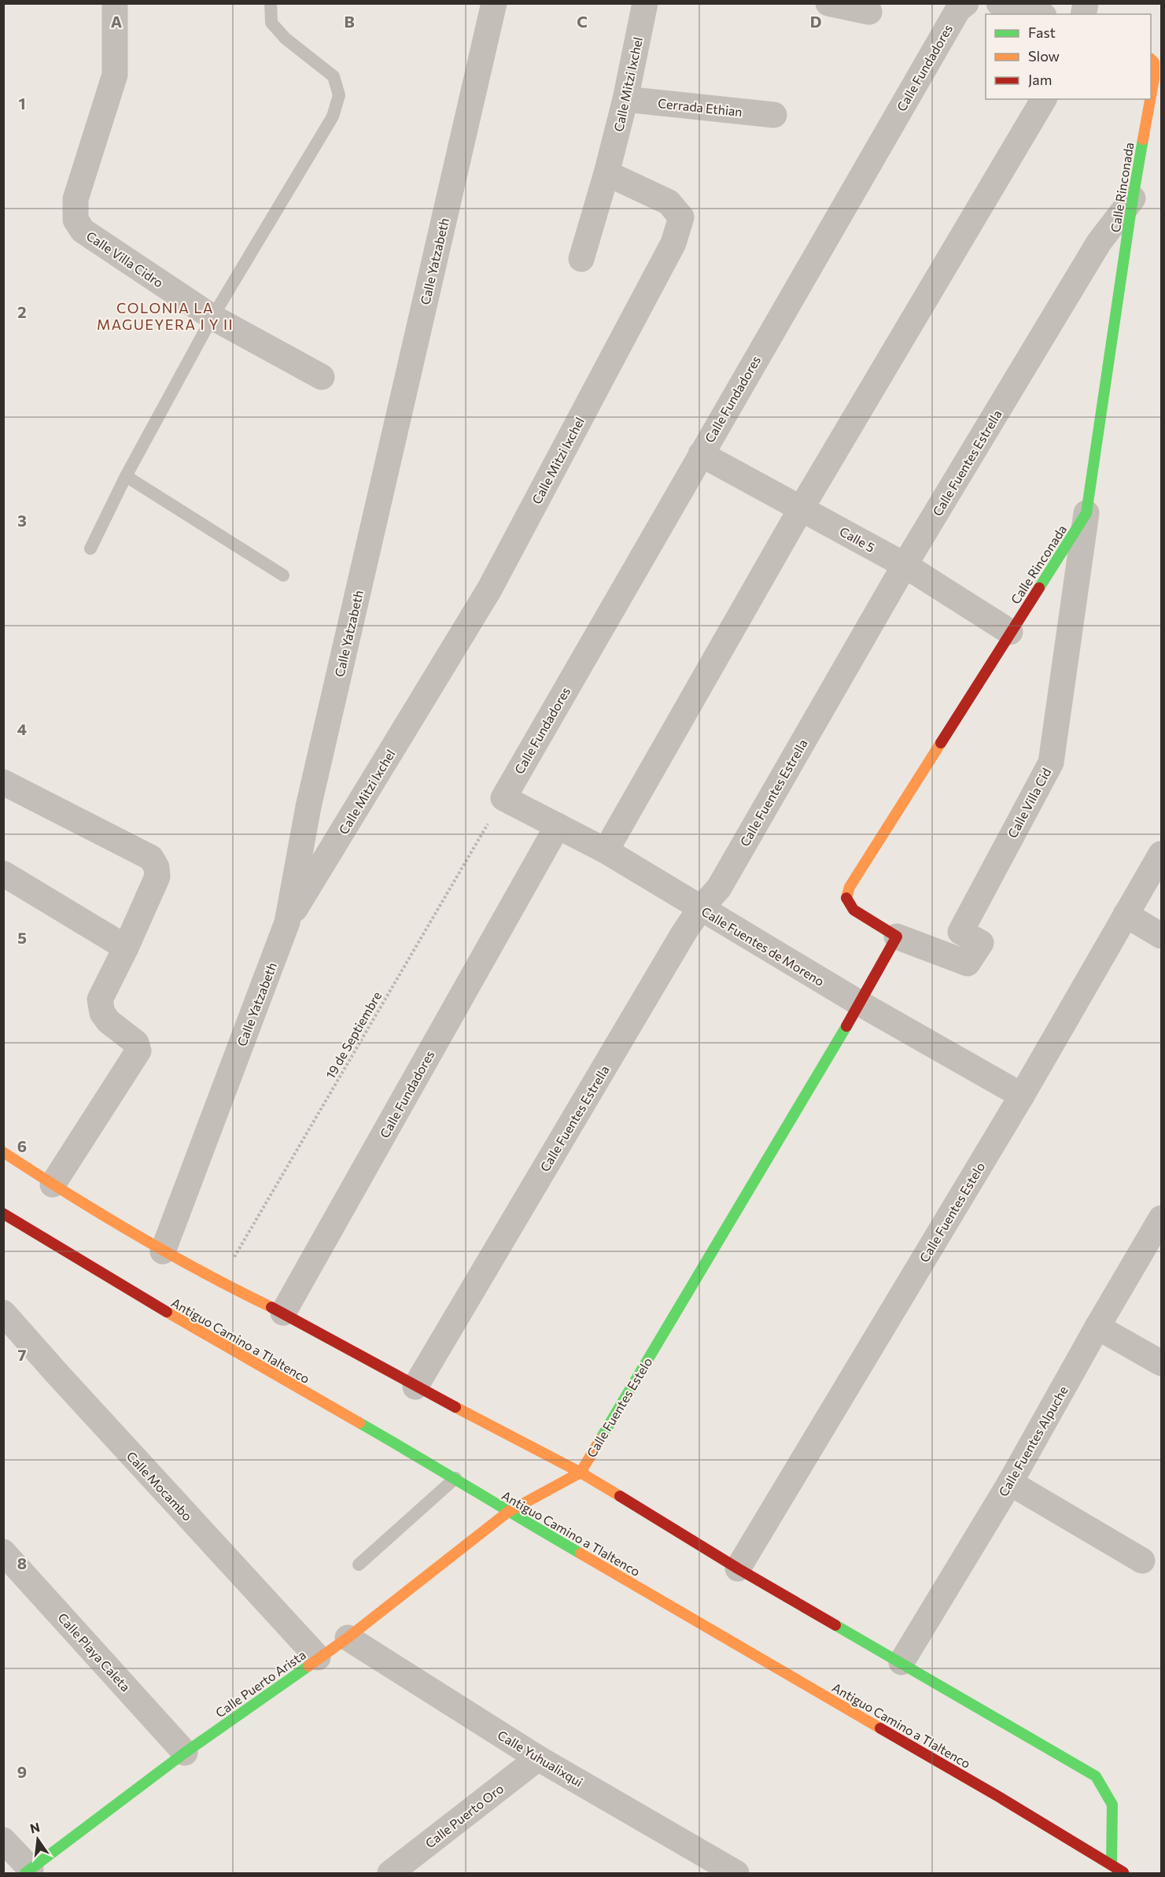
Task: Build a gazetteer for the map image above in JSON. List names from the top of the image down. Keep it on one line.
{"streets":{"street":["Calle Fundadores","Calle Mitzi Ixchel","Cerrada Ethian","Calle Rinconada","Calle Villa Cidro","Calle Yatzabeth","Calle Fuentes Estrella","Calle 5","Calle Villa Cid","Calle Fuentes de Moreno","Calle Fuentes Estelo","Antiguo Camino a Tlaltenco","Calle Fuentes Alpuche","Calle Mocambo","Calle Playa Caleta","Calle Puerto Arista","Calle Yuhualixqui","Calle Puerto Oro"],"path":["19 de Septiembre"]},"crossings":[["Calle Fundadores","Calle 5"],["Calle Fundadores","Calle Fuentes de Moreno"],["Calle Fundadores","19 de Septiembre"],["Calle Mitzi Ixchel","Cerrada Ethian"],["Calle Mitzi Ixchel","Calle Yatzabeth"],["Calle Rinconada","Calle Fuentes Estrella"],["Calle Rinconada","Calle 5"],["Calle Rinconada","Calle Villa Cid"],["Calle Fuentes Estrella","Calle 5"],["Calle Fuentes Estrella","Calle Fuentes de Moreno"],["Calle Fuentes de Moreno","19 de Septiembre"],["Calle Fuentes de Moreno","Calle Fuentes Estelo"],["Calle Fuentes Estelo","Antiguo Camino a Tlaltenco"],["Calle Fuentes Estelo","Calle Puerto Arista"],["Antiguo Camino a Tlaltenco","Calle Puerto Arista"],["Calle Mocambo","Calle Puerto Arista"],["Calle Playa Caleta","Calle Puerto Arista"],["Calle Puerto Arista","Calle Yuhualixqui"],["Calle Yuhualixqui","Calle Puerto Oro"]],"districts":["COLONIA LA MAGUEYERA I Y II"],"legend":["Fast","Slow","Jam"],"north":"top","grid":{"columns":["A","B","C","D"],"rows":["1","2","3","4","5","6","7","8","9"]}}
